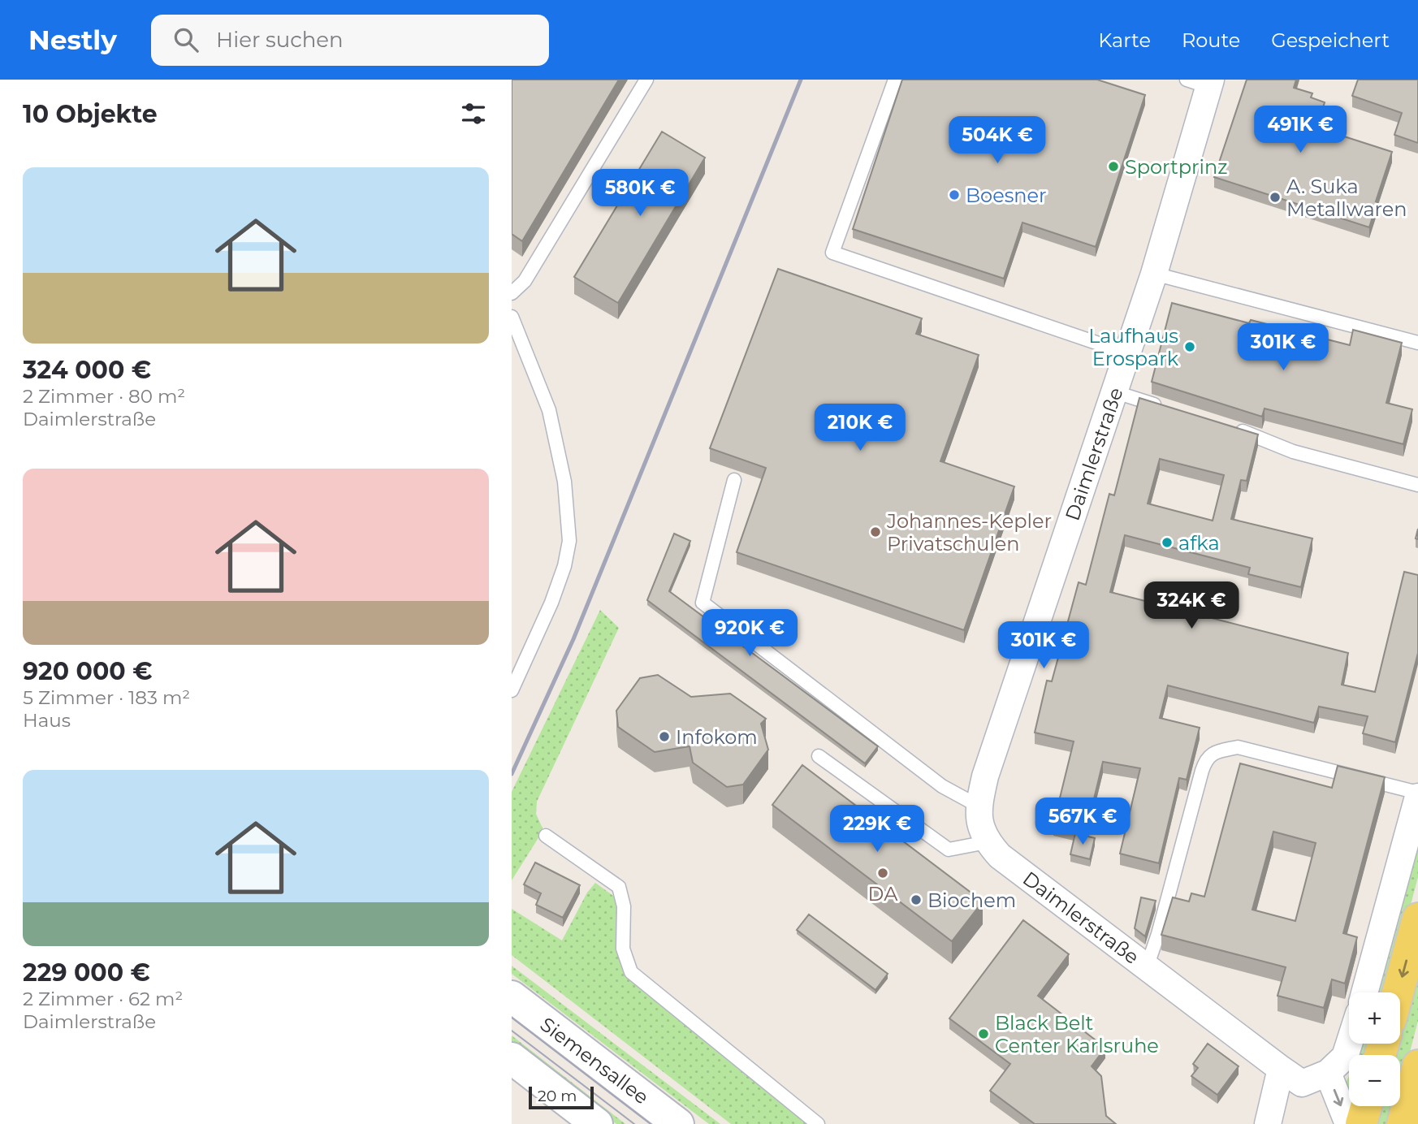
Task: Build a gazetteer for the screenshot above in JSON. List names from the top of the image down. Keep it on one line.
{"streets":{"main road":["Siemensallee"],"street":["Daimlerstraße"]},"places":["Sportprinz","Boesner","A. Suka Metallwaren","Laufhaus Erospark","Johannes-Kepler Privatschulen","afka","Infokom","DA","Biochem","Black Belt Center Karlsruhe"],"scale_bar":"20 m","page":{"header":"Nestly","search":"Hier suchen","nav":["Karte","Route","Gespeichert"],"heading":"10 Objekte","price":["491K €","504K €","580K €","301K €","210K €","324K €","920K €","301K €","567K €","229K €"],"list":[{"name":"324 000 €","note":"2 Zimmer · 80 m² · Daimlerstraße"},{"name":"920 000 €","note":"5 Zimmer · 183 m² · Haus"},{"name":"229 000 €","note":"2 Zimmer · 62 m² · Daimlerstraße"}],"map_buttons":["+","−"],"scale":"20 m"}}
